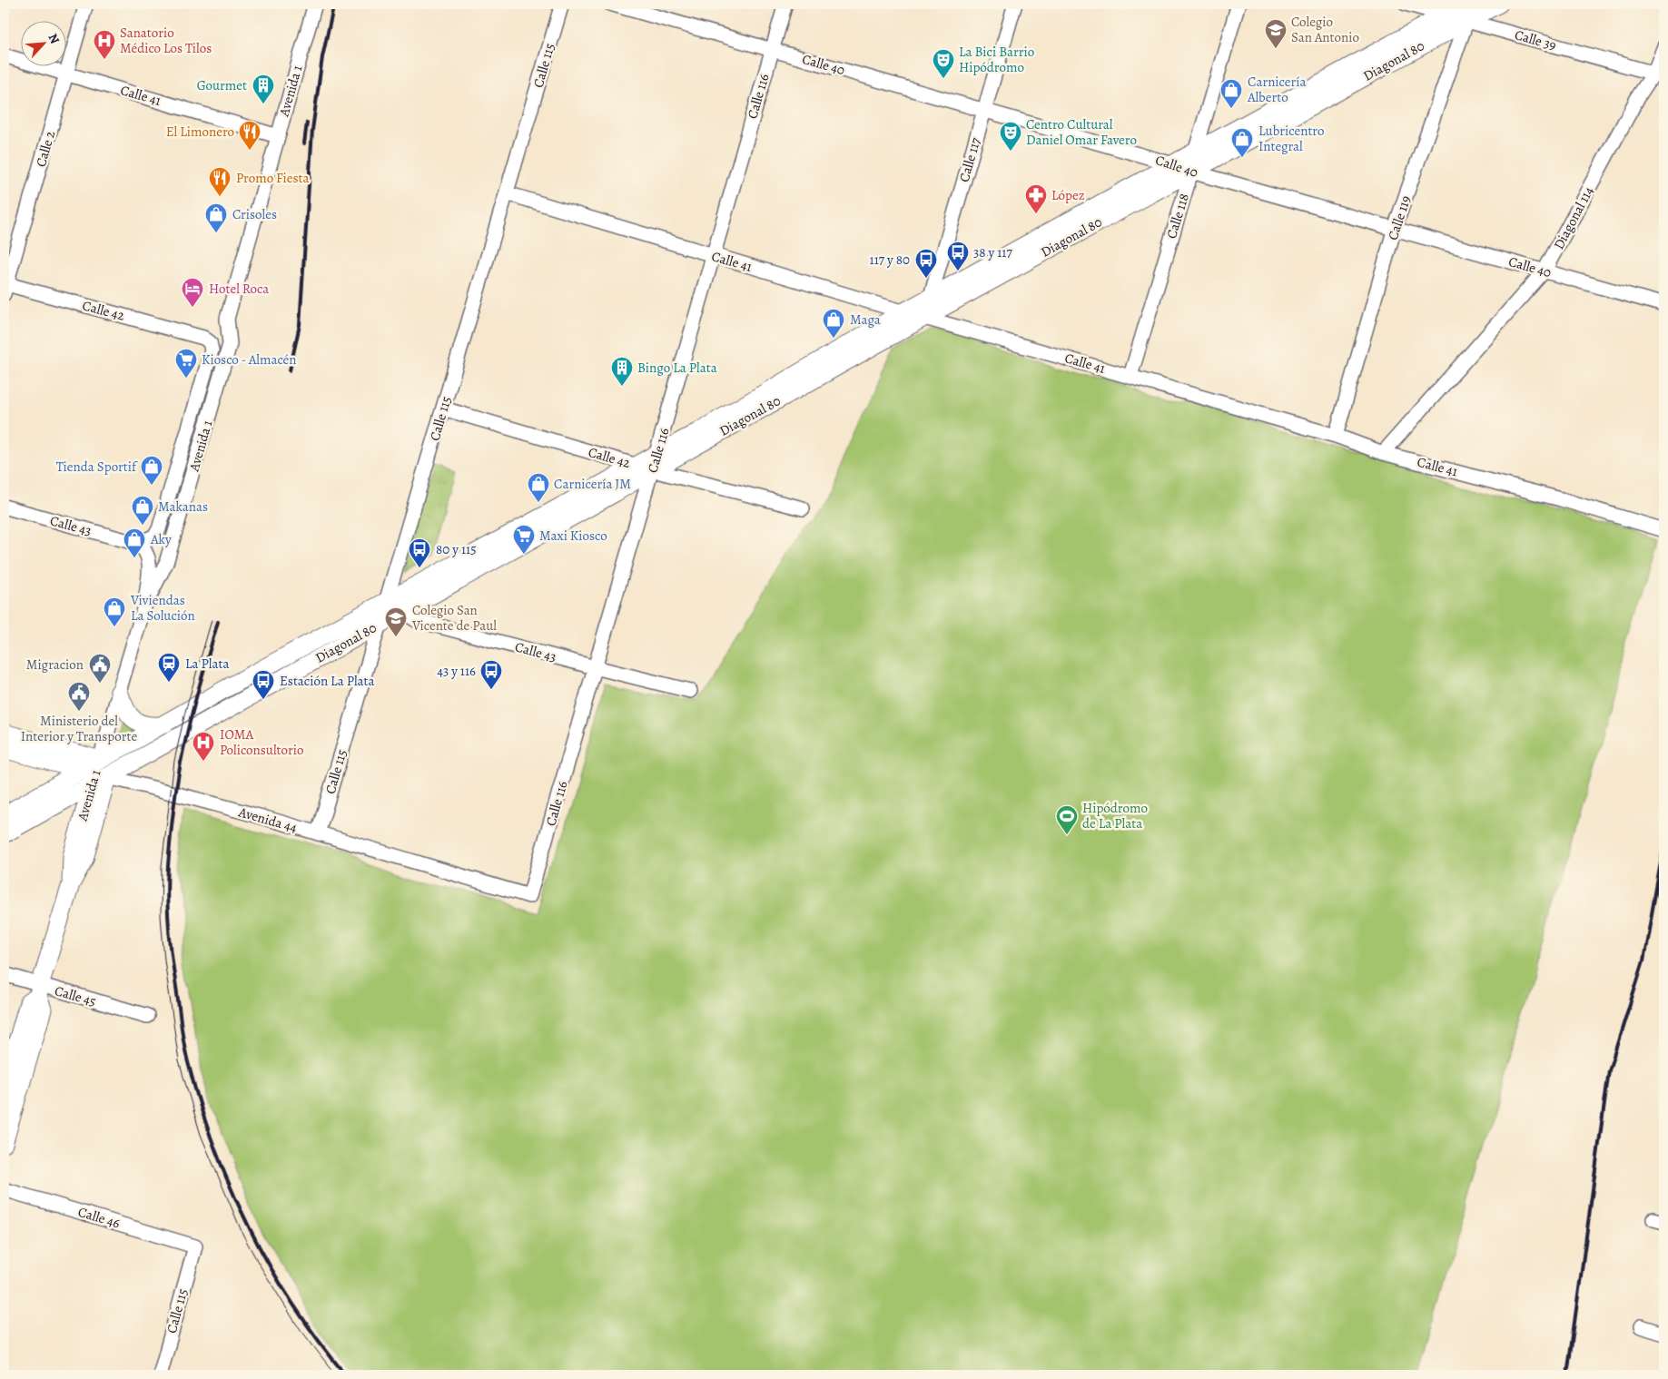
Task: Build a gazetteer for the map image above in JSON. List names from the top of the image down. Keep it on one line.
{"streets":{"main road":["Diagonal 80","Avenida 1","Avenida 44"],"street":["Calle 39","Calle 40","Calle 115","Calle 41","Calle 116","Calle 2","Calle 117","Calle 118","Calle 119","Diagonal 114","Calle 42","Calle 43","Calle 45","Calle 46"]},"crossings":[["Calle 39","Diagonal 80"],["Calle 39","Calle 119"],["Calle 39","Diagonal 114"],["Diagonal 80","Calle 40"],["Diagonal 80","Calle 115"],["Diagonal 80","Avenida 1"],["Diagonal 80","Calle 41"],["Diagonal 80","Calle 116"],["Diagonal 80","Calle 117"],["Diagonal 80","Calle 118"],["Diagonal 80","Calle 119"],["Diagonal 80","Calle 42"],["Diagonal 80","Calle 43"],["Diagonal 80","Avenida 44"],["Calle 40","Calle 116"],["Calle 40","Calle 117"],["Calle 40","Calle 118"],["Calle 40","Calle 119"],["Calle 40","Diagonal 114"],["Calle 115","Calle 41"],["Calle 115","Calle 42"],["Calle 115","Calle 43"],["Calle 115","Avenida 44"],["Calle 115","Calle 46"],["Avenida 1","Calle 41"],["Avenida 1","Calle 42"],["Avenida 1","Calle 43"],["Avenida 1","Avenida 44"],["Avenida 1","Calle 45"],["Calle 41","Calle 116"],["Calle 41","Calle 2"],["Calle 41","Calle 117"],["Calle 41","Calle 118"],["Calle 41","Calle 119"],["Calle 41","Diagonal 114"],["Calle 116","Calle 42"],["Calle 116","Calle 43"],["Calle 116","Avenida 44"],["Calle 2","Calle 42"]],"places":{"school or university":["Colegio San Antonio","Colegio San Vicente de Paul"],"hospital":["Sanatorio Médico Los Tilos","IOMA Policonsultorio"],"theatre":["La Bici Barrio Hipódromo","Centro Cultural Daniel Omar Favero"],"building":["Gourmet","Bingo La Plata"],"shop":["Carnicería Alberto","Lubricentro Integral","Crisoles","Maga","Tienda Sportif","Carnicería JM","Makanas","Aky","Viviendas La Solución"],"restaurant":["El Limonero","Promo Fiesta"],"pharmacy":["López"],"bus stop":["38 y 117","117 y 80","80 y 115","43 y 116","Estación La Plata"],"hotel":["Hotel Roca"],"supermarket":["Kiosco - Almacén","Maxi Kiosco"],"station":["La Plata"],"public building":["Migracion","Ministerio del Interior y Transporte"],"sports":["Hipódromo de La Plata"]},"north":"top right"}
